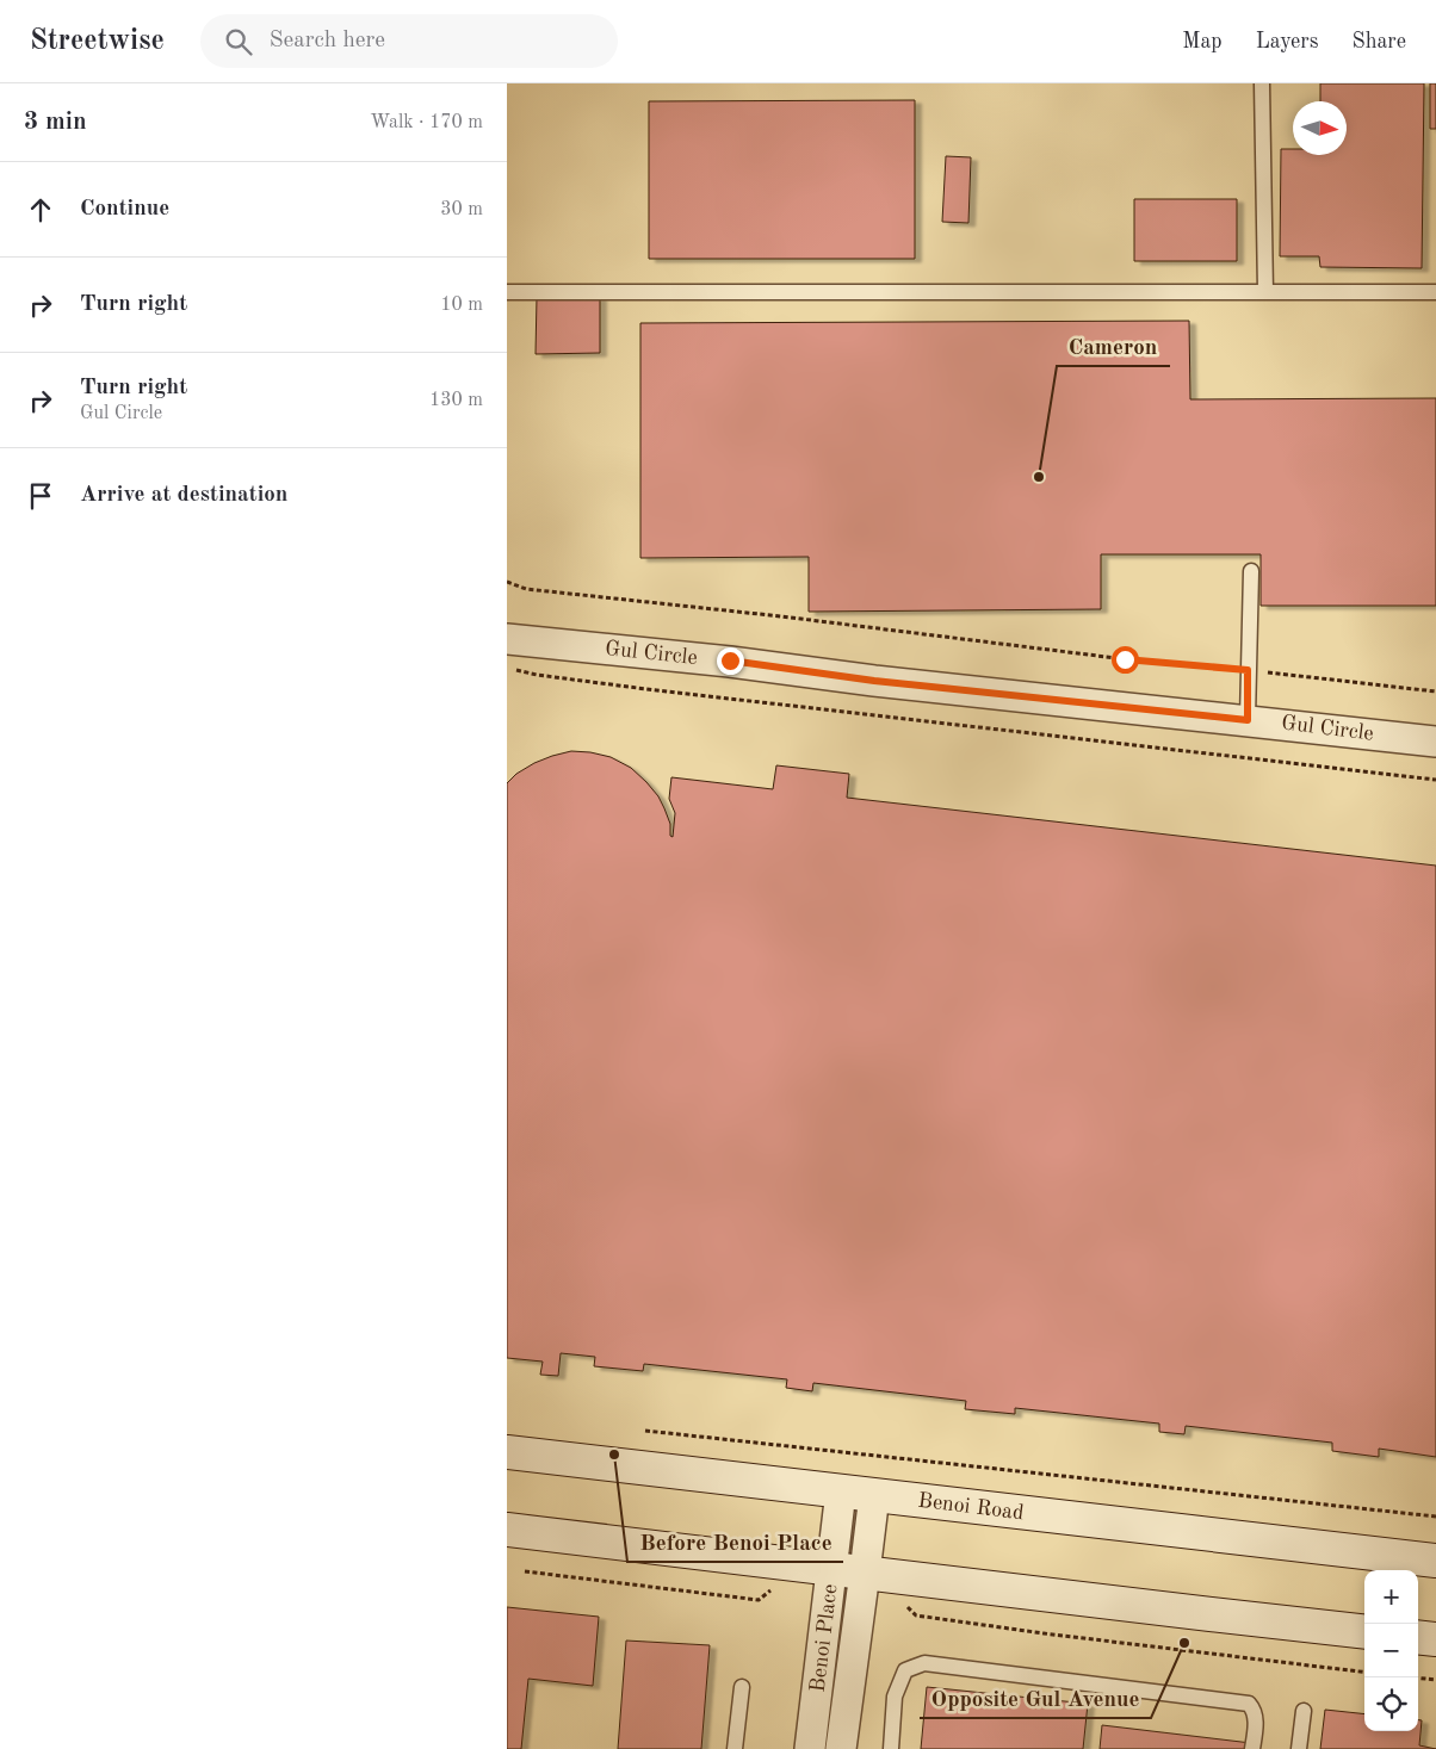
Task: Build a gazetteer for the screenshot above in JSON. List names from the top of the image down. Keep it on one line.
{"streets":{"main road":["Benoi Road"],"street":["Gul Circle","Benoi Place"]},"crossings":[["Benoi Road","Benoi Place"]],"places":["Cameron","Before Benoi Place","Opposite Gul Avenue"],"north":"right","page":{"header":"Streetwise","search":"Search here","nav":["Map","Layers","Share"],"heading":["3 min","Walk · 170 m"],"list":[["Continue","30 m"],["Turn right","10 m"],["Turn right","Gul Circle","130 m"],"Arrive at destination"],"map_buttons":["+","−"]}}
